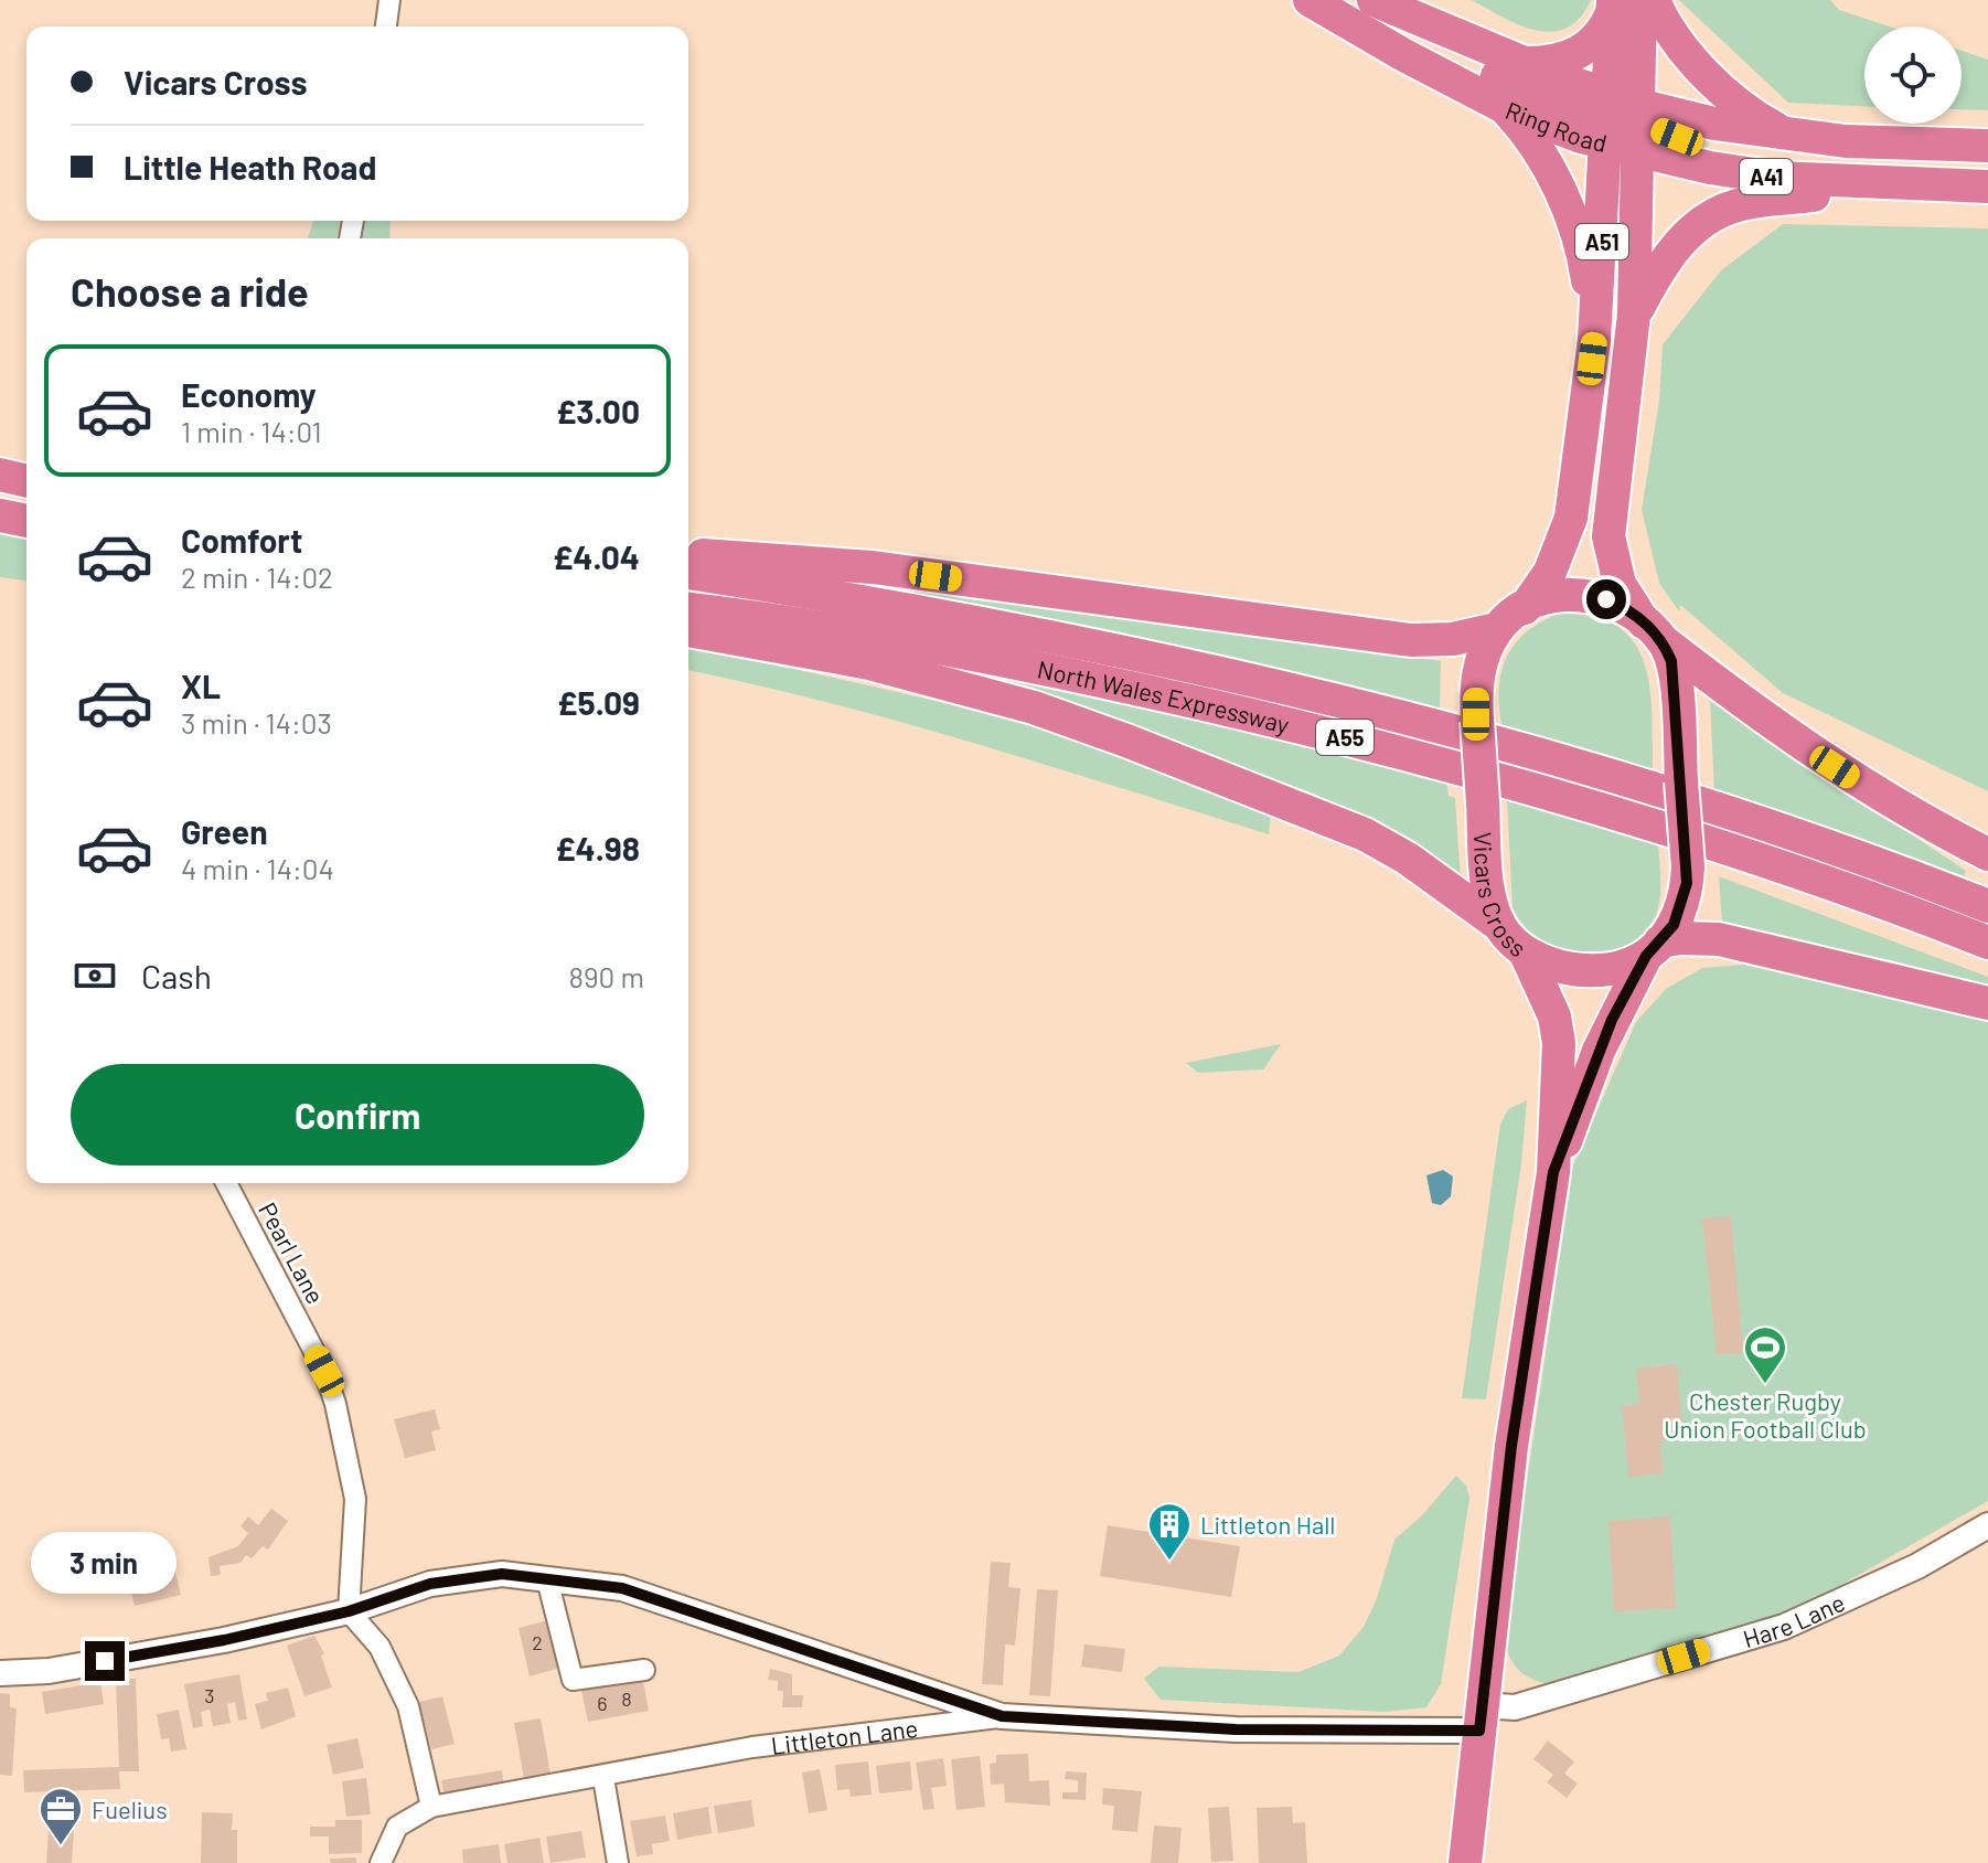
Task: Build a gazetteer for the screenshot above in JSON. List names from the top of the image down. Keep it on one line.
{"streets":{"highway":["Ring Road","A41","A51","North Wales Expressway","A55","Vicars Cross"],"street":["Pearl Lane","Hare Lane","Littleton Lane"]},"crossings":[["Ring Road","A51"],["A51","Vicars Cross"],["A51","Hare Lane"],["A51","Littleton Lane"],["Hare Lane","Littleton Lane"]],"places":{"sports":["Chester Rugby Union Football Club"],"building":["Littleton Hall"],"office":["Fuelius"]},"house_numbers":["2","3","8","6"],"page":{"banner":["Vicars Cross","Little Heath Road"],"heading":"Choose a ride","list":[{"name":"Economy","note":"1 min · 14:01","value":"£3.00"},{"name":"Comfort","note":"2 min · 14:02","value":"£4.04"},{"name":"XL","note":"3 min · 14:03","value":"£5.09"},{"name":"Green","note":"4 min · 14:04","value":"£4.98"}],"pay":["Cash","890 m"],"buttons":"Confirm","bubble":"3 min"}}
